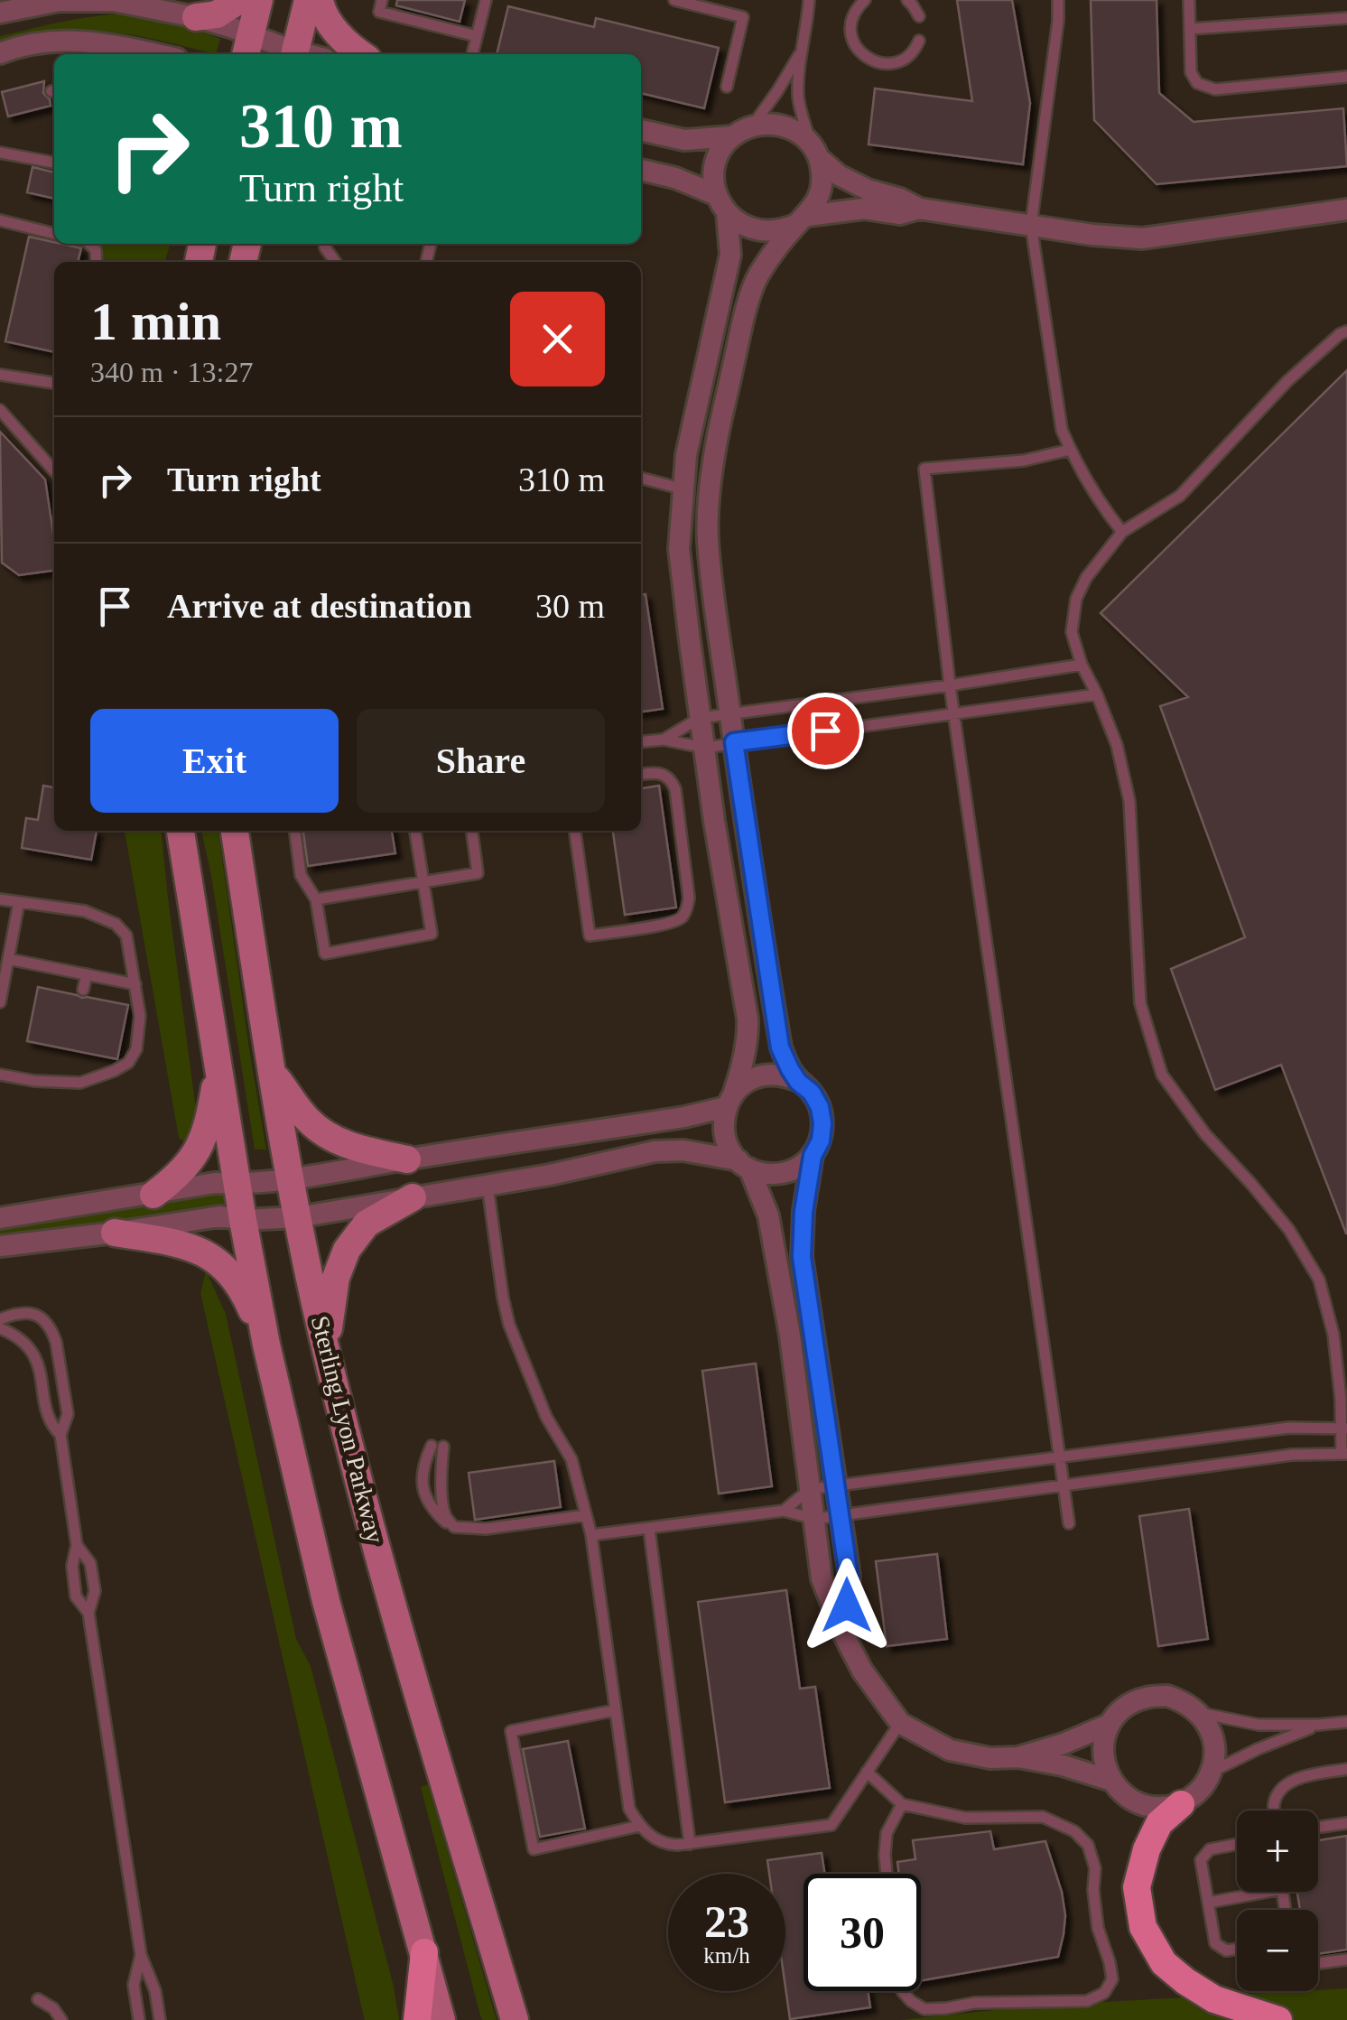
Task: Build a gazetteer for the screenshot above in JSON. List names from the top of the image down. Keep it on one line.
{"streets":{"main road":["Sterling Lyon Parkway"]},"page":{"turn":["310 m","Turn right"],"heading":["1 min","340 m · 13:27"],"list":[{"name":"Turn right","value":"310 m"},{"name":"Arrive at destination","value":"30 m"}],"buttons":["Exit","Share"],"map_buttons":["+","−"],"speed":"23 km/h","limit":"30"}}
